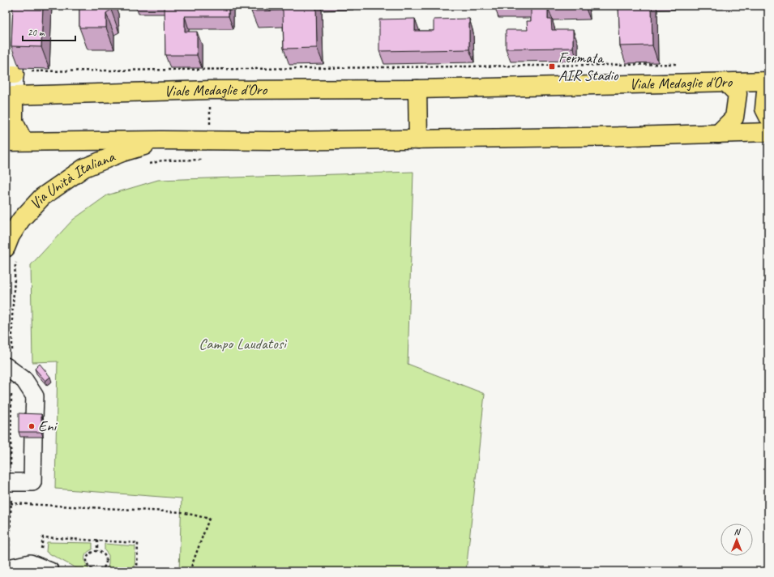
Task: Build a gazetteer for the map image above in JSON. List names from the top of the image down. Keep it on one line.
{"streets":{"main road":["Viale Medaglie d'Oro","Via Unità Italiana"]},"parks":["Campo Laudatosì"],"places":{"transit":["Fermata AIR Stadio"],"other":["Eni"]},"scale_bar":"20 m","north":"top"}
